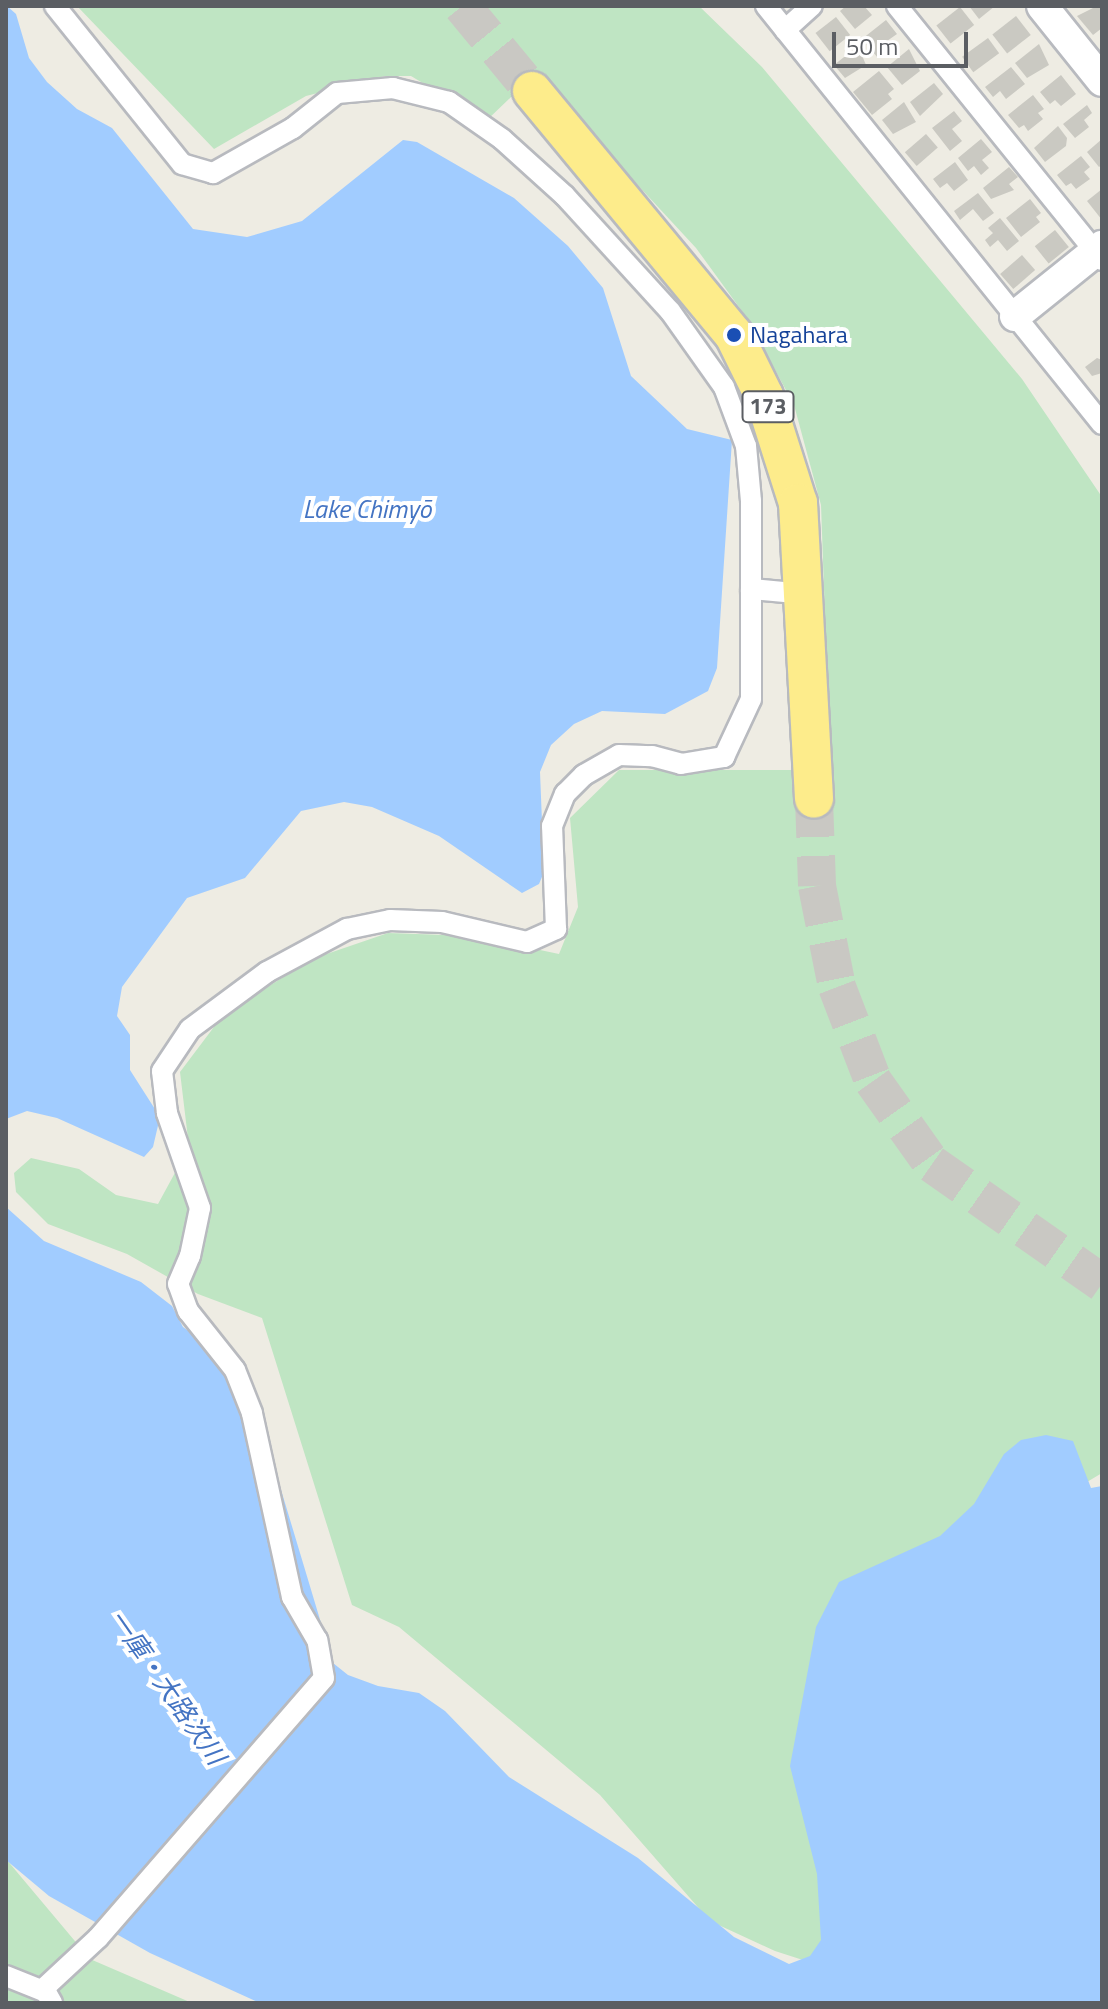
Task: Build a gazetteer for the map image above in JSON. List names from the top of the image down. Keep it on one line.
{"streets":{"highway":["173"]},"water":["Lake Chimyō","一庫・大路次川"],"places":["Nagahara"],"scale_bar":"50 m"}
